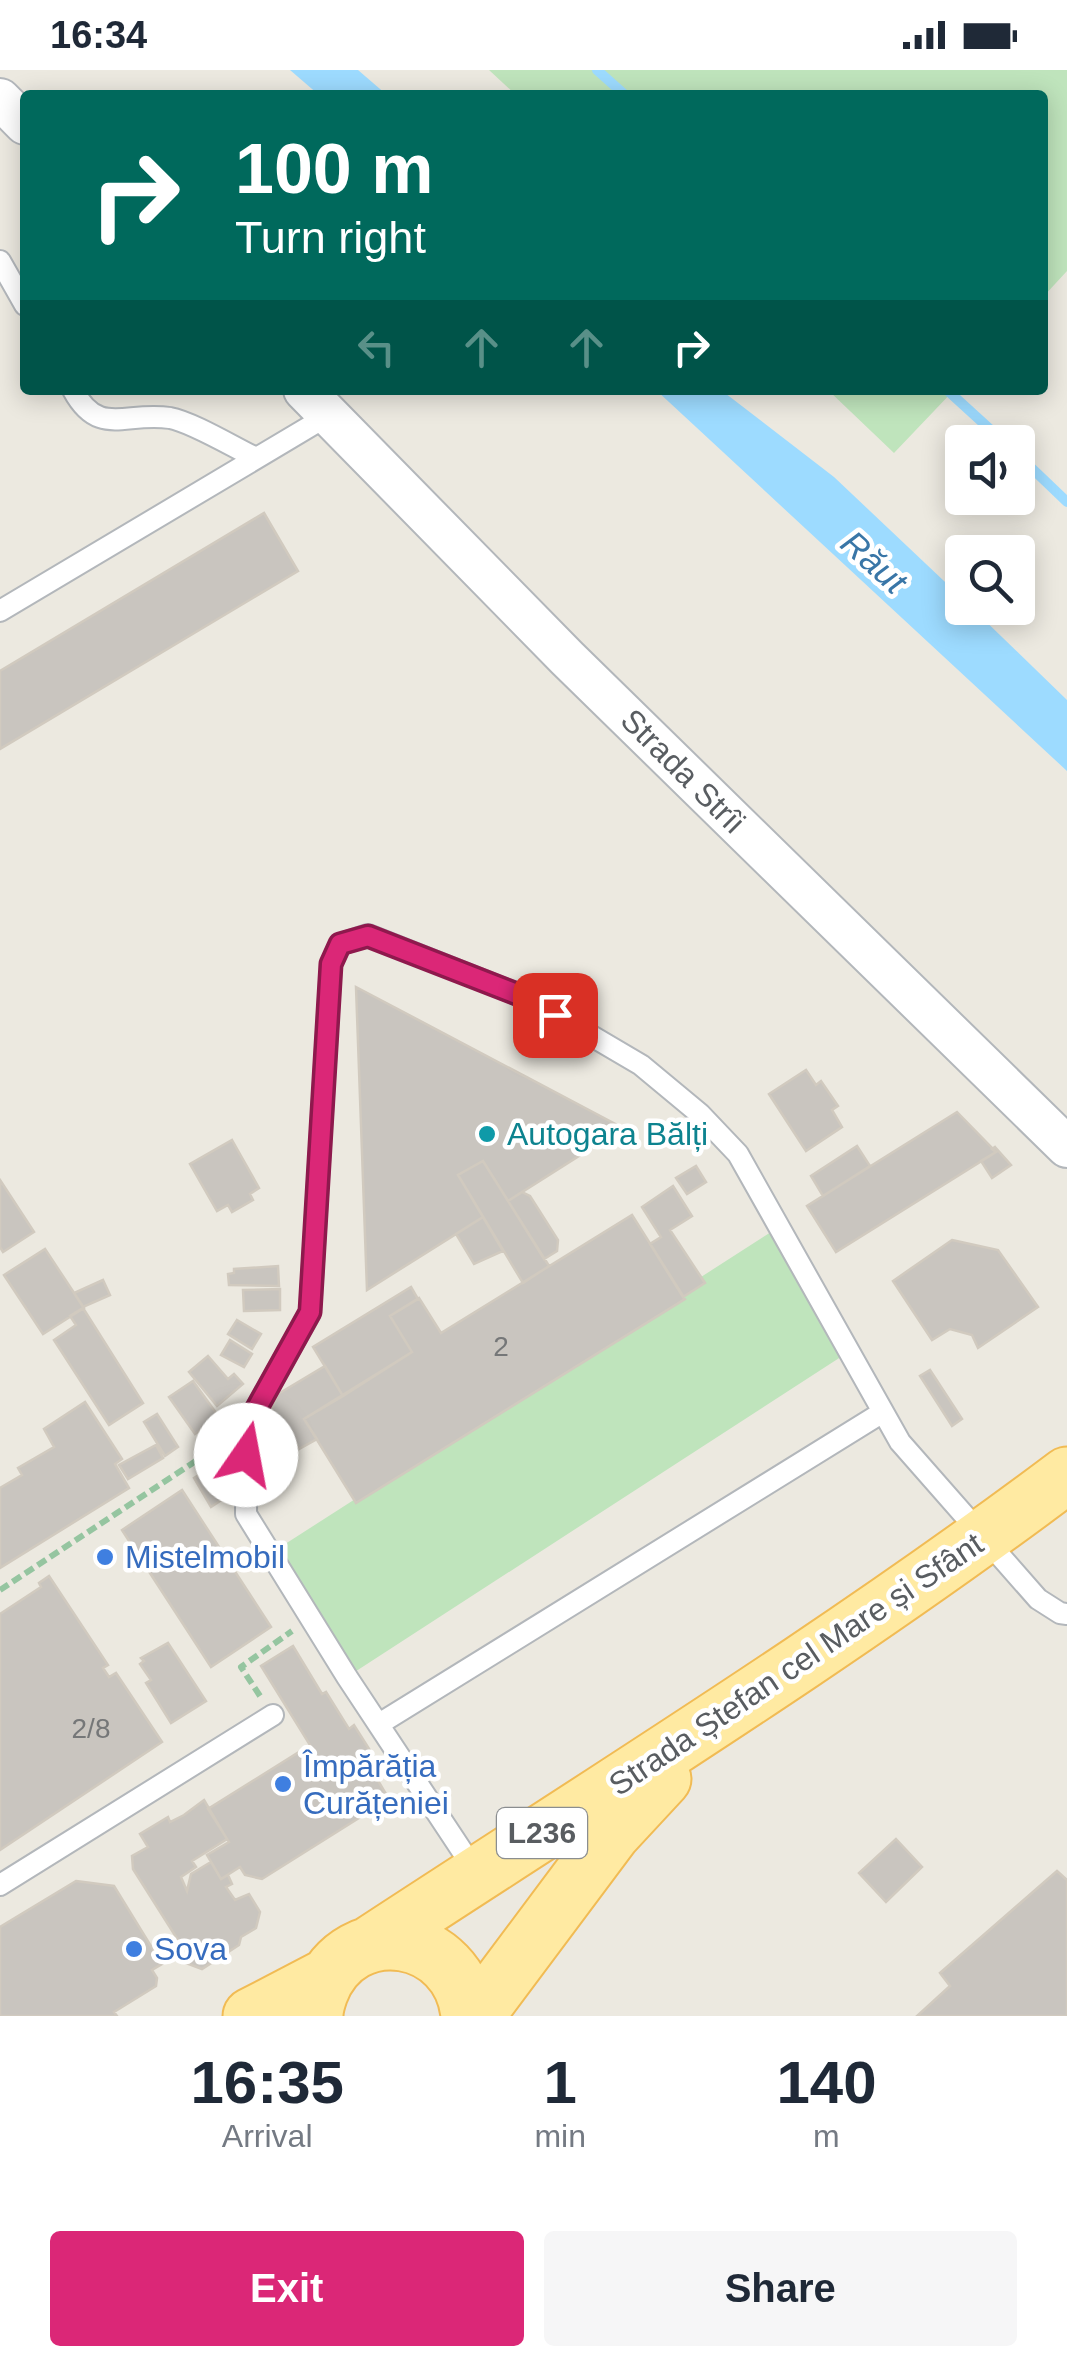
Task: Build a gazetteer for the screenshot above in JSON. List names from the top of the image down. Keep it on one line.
{"streets":{"main road":["Strada Ștefan cel Mare și Sfânt","L236"],"street":["Strada Strîi"]},"crossings":[["Strada Ștefan cel Mare și Sfânt","L236"]],"water":["Răut"],"places":["Autogara Bălți","Mistelmobil","Împărăția Curățeniei","Sova"],"house_numbers":["2","2/8"],"page":{"status":"16:34","turn":["100 m","Turn right"],"eta":["16:35","Arrival","1","min","140","m"],"buttons":["Exit","Share"]}}
